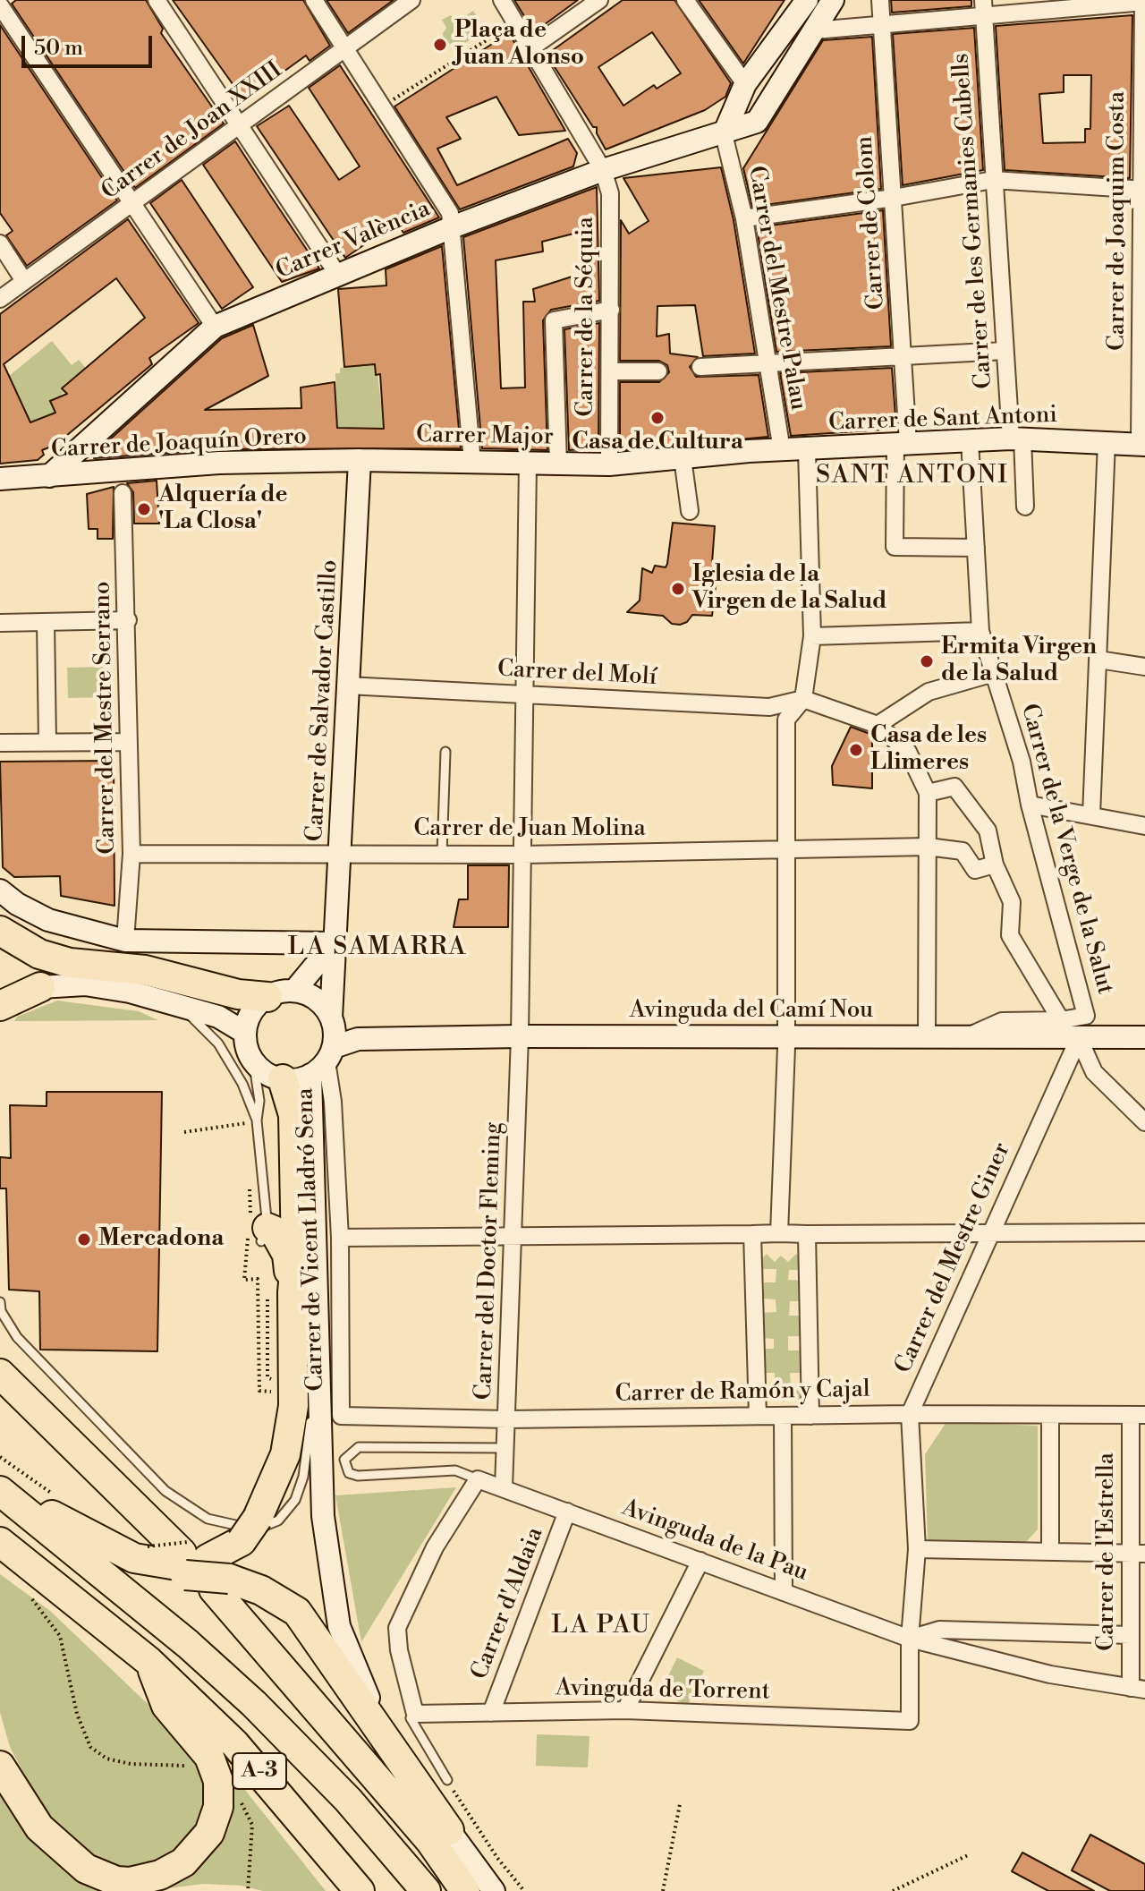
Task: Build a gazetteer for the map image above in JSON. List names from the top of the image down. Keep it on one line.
{"streets":{"highway":["A-3"],"street":["Carrer de Joan XXIII","Carrer de les Germanies Cubells","Carrer de Joaquim Costa","Carrer de Colom","Carrer València","Carrer del Mestre Palau","Carrer de la Séquia","Carrer de Sant Antoni","Carrer Major","Carrer de Joaquín Orero","Carrer del Molí","Carrer de Salvador Castillo","Carrer del Mestre Serrano","Carrer de Juan Molina","Carrer de la Verge de la Salut","Avinguda del Camí Nou","Carrer de Vicent Lladró Sena","Carrer del Mestre Giner","Carrer del Doctor Fleming","Carrer de Ramón y Cajal","Avinguda de la Pau","Carrer de l'Estrella","Carrer d'Aldaia","Avinguda de Torrent"]},"crossings":[["Carrer de les Germanies Cubells","Carrer de Sant Antoni"],["Carrer de Joaquim Costa","Carrer de Sant Antoni"],["Carrer de Colom","Carrer de Sant Antoni"],["Carrer de Colom","Carrer de la Verge de la Salut"],["Carrer València","Carrer del Mestre Palau"],["Carrer València","Carrer de la Séquia"],["Carrer València","Carrer de Joaquín Orero"],["Carrer del Mestre Palau","Carrer de Sant Antoni"],["Carrer de la Séquia","Carrer Major"],["Carrer de Sant Antoni","Carrer Major"],["Carrer de Sant Antoni","Carrer de la Verge de la Salut"],["Carrer Major","Carrer de Joaquín Orero"],["Carrer Major","Carrer de Salvador Castillo"],["Carrer Major","Carrer del Doctor Fleming"],["Carrer de Joaquín Orero","Carrer de Salvador Castillo"],["Carrer del Molí","Carrer de Salvador Castillo"],["Carrer del Molí","Carrer del Doctor Fleming"],["Carrer de Salvador Castillo","Carrer de Juan Molina"],["Carrer de Salvador Castillo","Avinguda del Camí Nou"],["Carrer de Salvador Castillo","Carrer de Vicent Lladró Sena"],["Carrer del Mestre Serrano","Carrer de Juan Molina"],["Carrer de Juan Molina","Carrer del Doctor Fleming"],["Avinguda del Camí Nou","Carrer de Vicent Lladró Sena"],["Avinguda del Camí Nou","Carrer del Mestre Giner"],["Avinguda del Camí Nou","Carrer del Doctor Fleming"],["Carrer de Vicent Lladró Sena","Carrer de Ramón y Cajal"],["Carrer del Mestre Giner","Carrer de Ramón y Cajal"],["Carrer del Mestre Giner","Avinguda de la Pau"],["Carrer del Mestre Giner","Avinguda de Torrent"],["Carrer del Doctor Fleming","Carrer de Ramón y Cajal"],["Carrer del Doctor Fleming","Avinguda de la Pau"],["Carrer de Ramón y Cajal","Carrer de l'Estrella"],["Avinguda de la Pau","Carrer de l'Estrella"],["Avinguda de la Pau","Carrer d'Aldaia"],["Carrer d'Aldaia","Avinguda de Torrent"]],"districts":["SANT ANTONI","LA SAMARRA","LA PAU"],"places":["Plaça de Juan Alonso","Casa de Cultura","Alquería de 'La Closa'","Iglesia de la Virgen de la Salud","Ermita Virgen de la Salud","Casa de les Llimeres","Mercadona"],"scale_bar":"50 m"}
